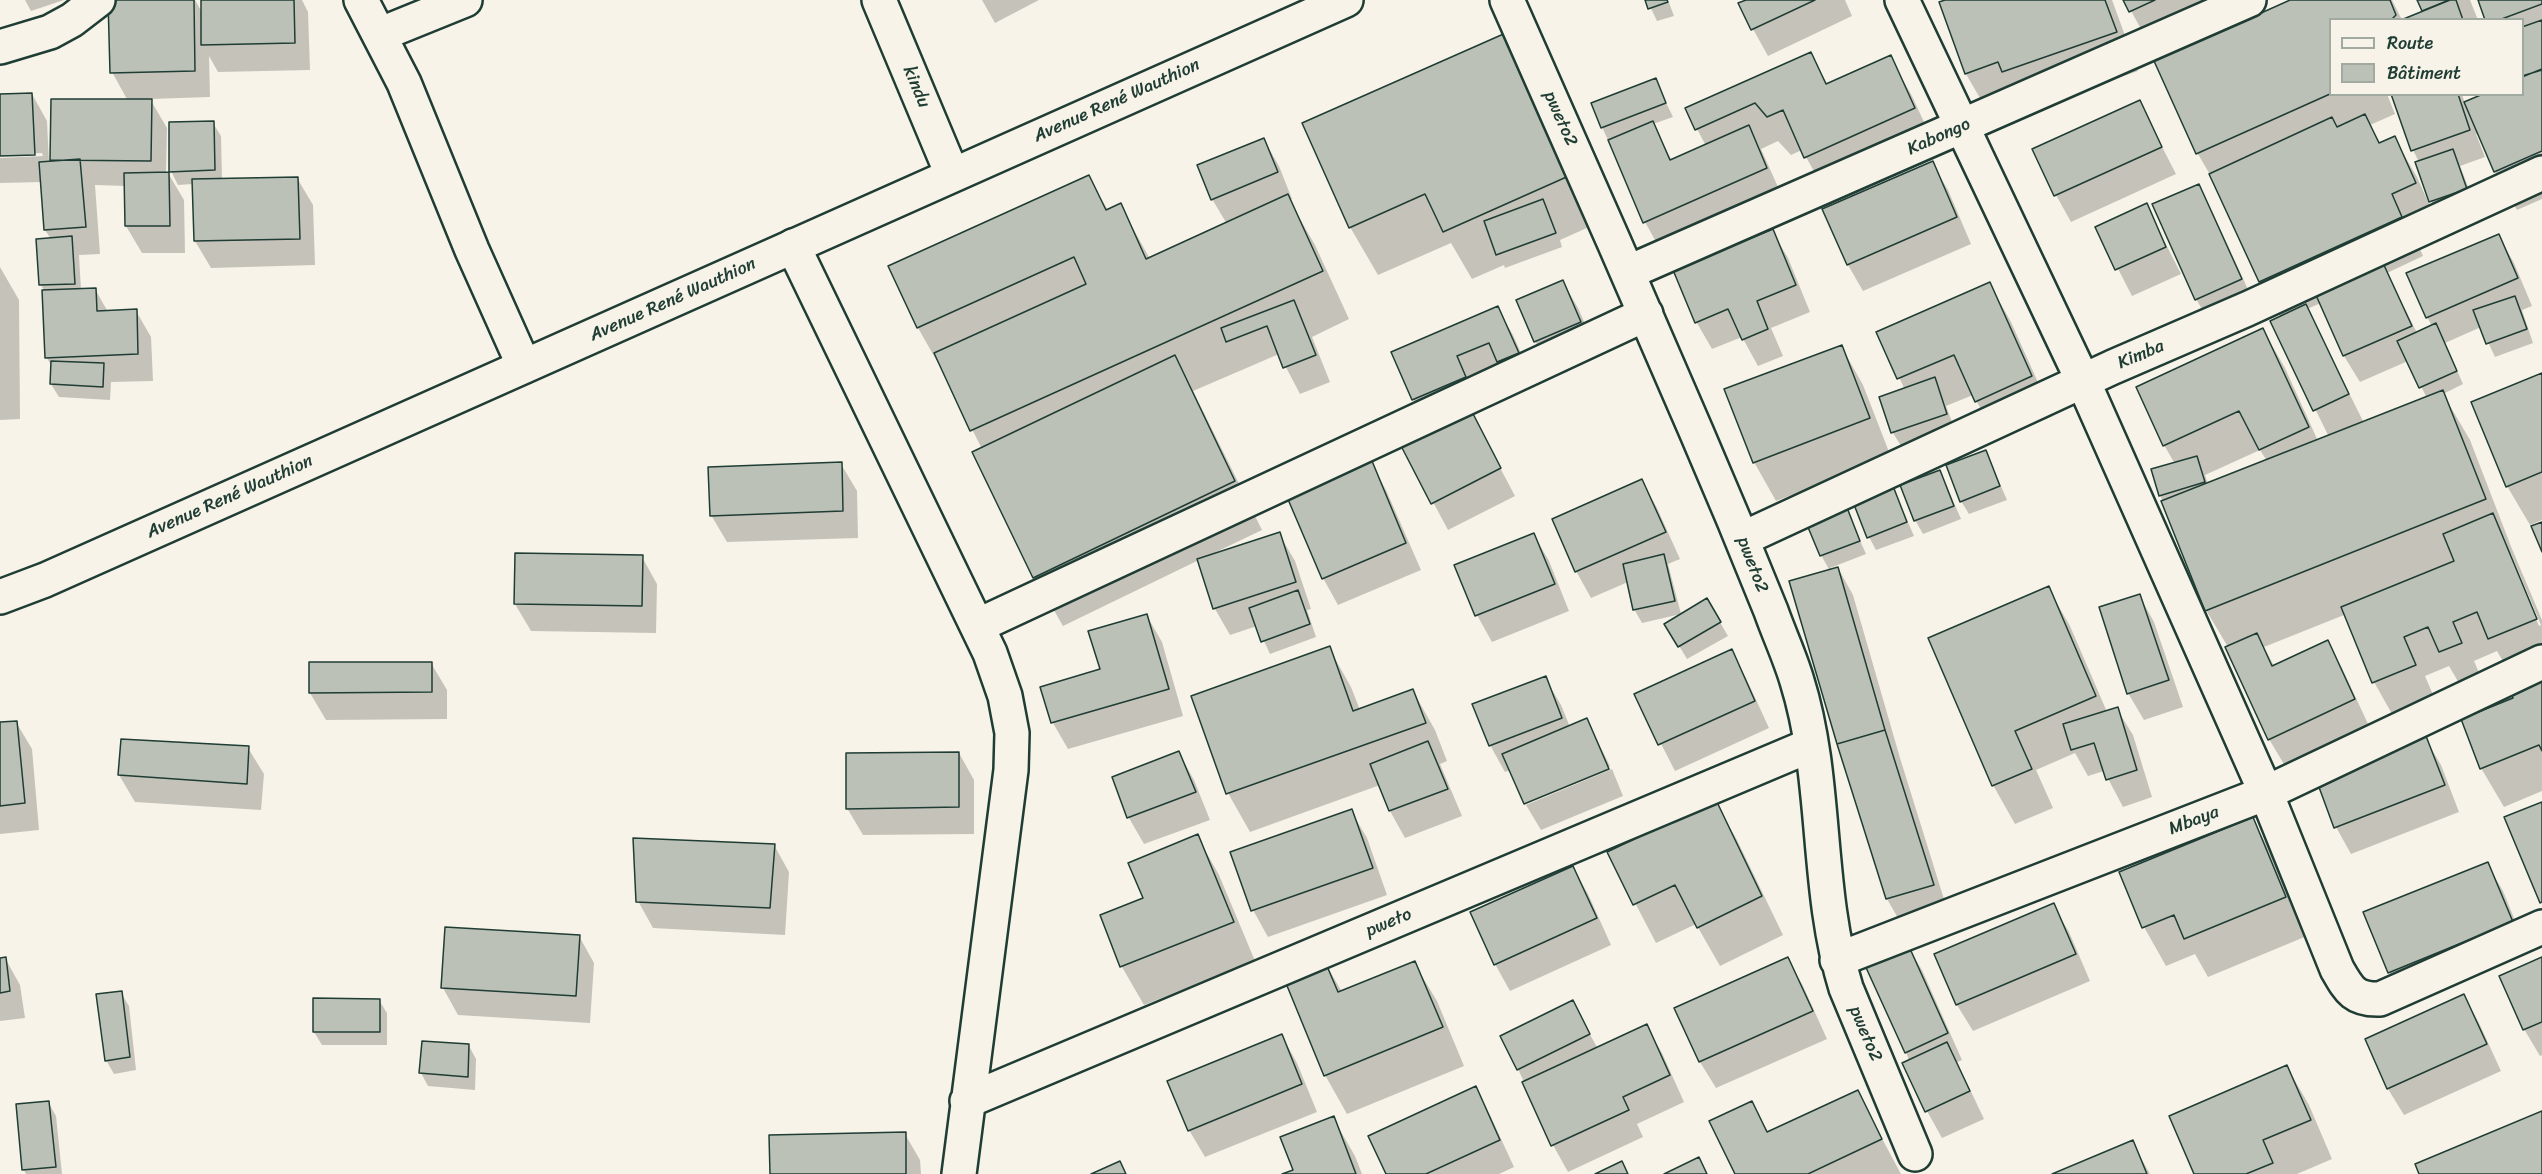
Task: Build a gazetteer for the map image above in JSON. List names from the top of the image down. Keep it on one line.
{"streets":{"street":["kindu","Avenue René Wauthion","pweto2","Kabongo","Kimba","Mbaya","pweto"]},"crossings":[["kindu","Avenue René Wauthion"],["pweto2","Kabongo"],["pweto2","Kimba"],["pweto2","Mbaya"],["pweto2","pweto"]],"legend":["Route","Bâtiment"]}
